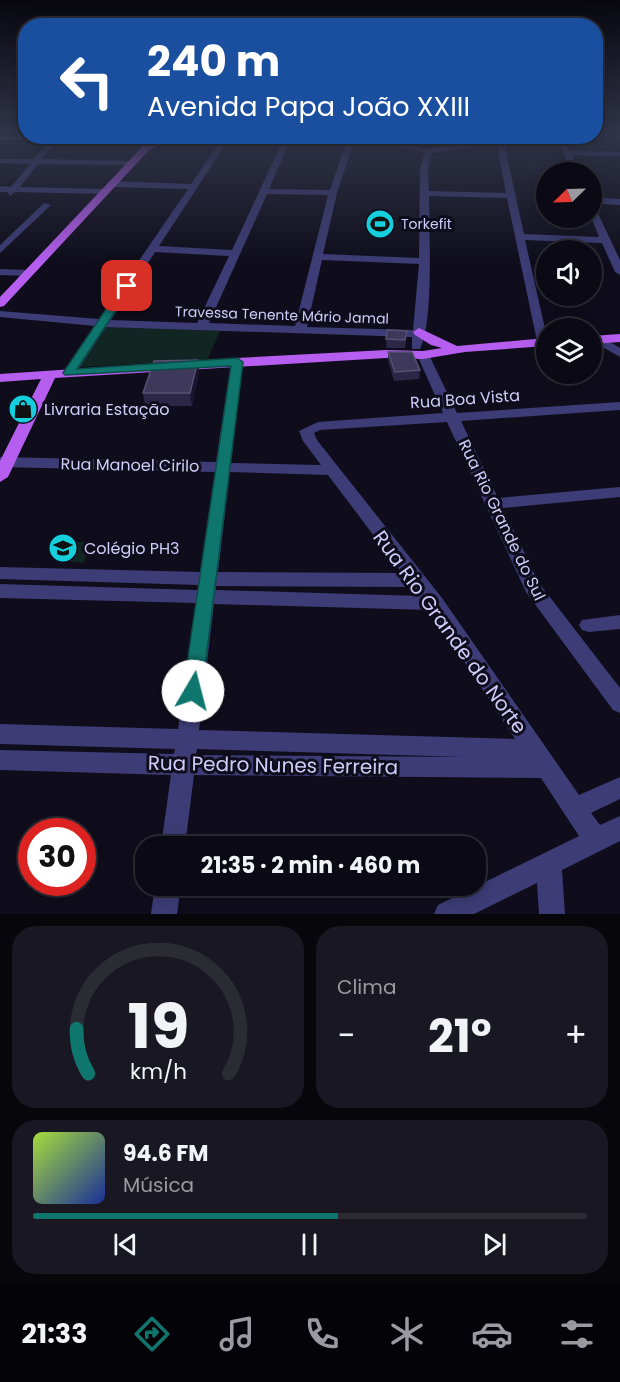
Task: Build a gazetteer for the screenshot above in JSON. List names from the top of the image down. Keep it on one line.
{"streets":{"street":["Travessa Tenente Mário Jamal","Rua Boa Vista","Rua Manoel Cirilo","Rua Rio Grande do Sul","Rua Rio Grande do Norte","Rua Pedro Nunes Ferreira"]},"crossings":[["Travessa Tenente Mário Jamal","Rua Rio Grande do Sul"],["Rua Boa Vista","Rua Rio Grande do Sul"],["Rua Boa Vista","Rua Rio Grande do Norte"],["Rua Manoel Cirilo","Rua Rio Grande do Norte"],["Rua Rio Grande do Norte","Rua Pedro Nunes Ferreira"]],"places":{"sports":["Torkefit"],"shop":["Livraria Estação"],"school or university":["Colégio PH3"]},"north":"bottom left","page":{"turn":["240 m","Avenida Papa João XXIII"],"limit":"30","trip":"21:35 · 2 min · 460 m","tile":"Clima","heat":["−","21°","+"],"song":["94.6 FM","Música"],"tabs":"21:33","gauge":["19","km/h"]}}
